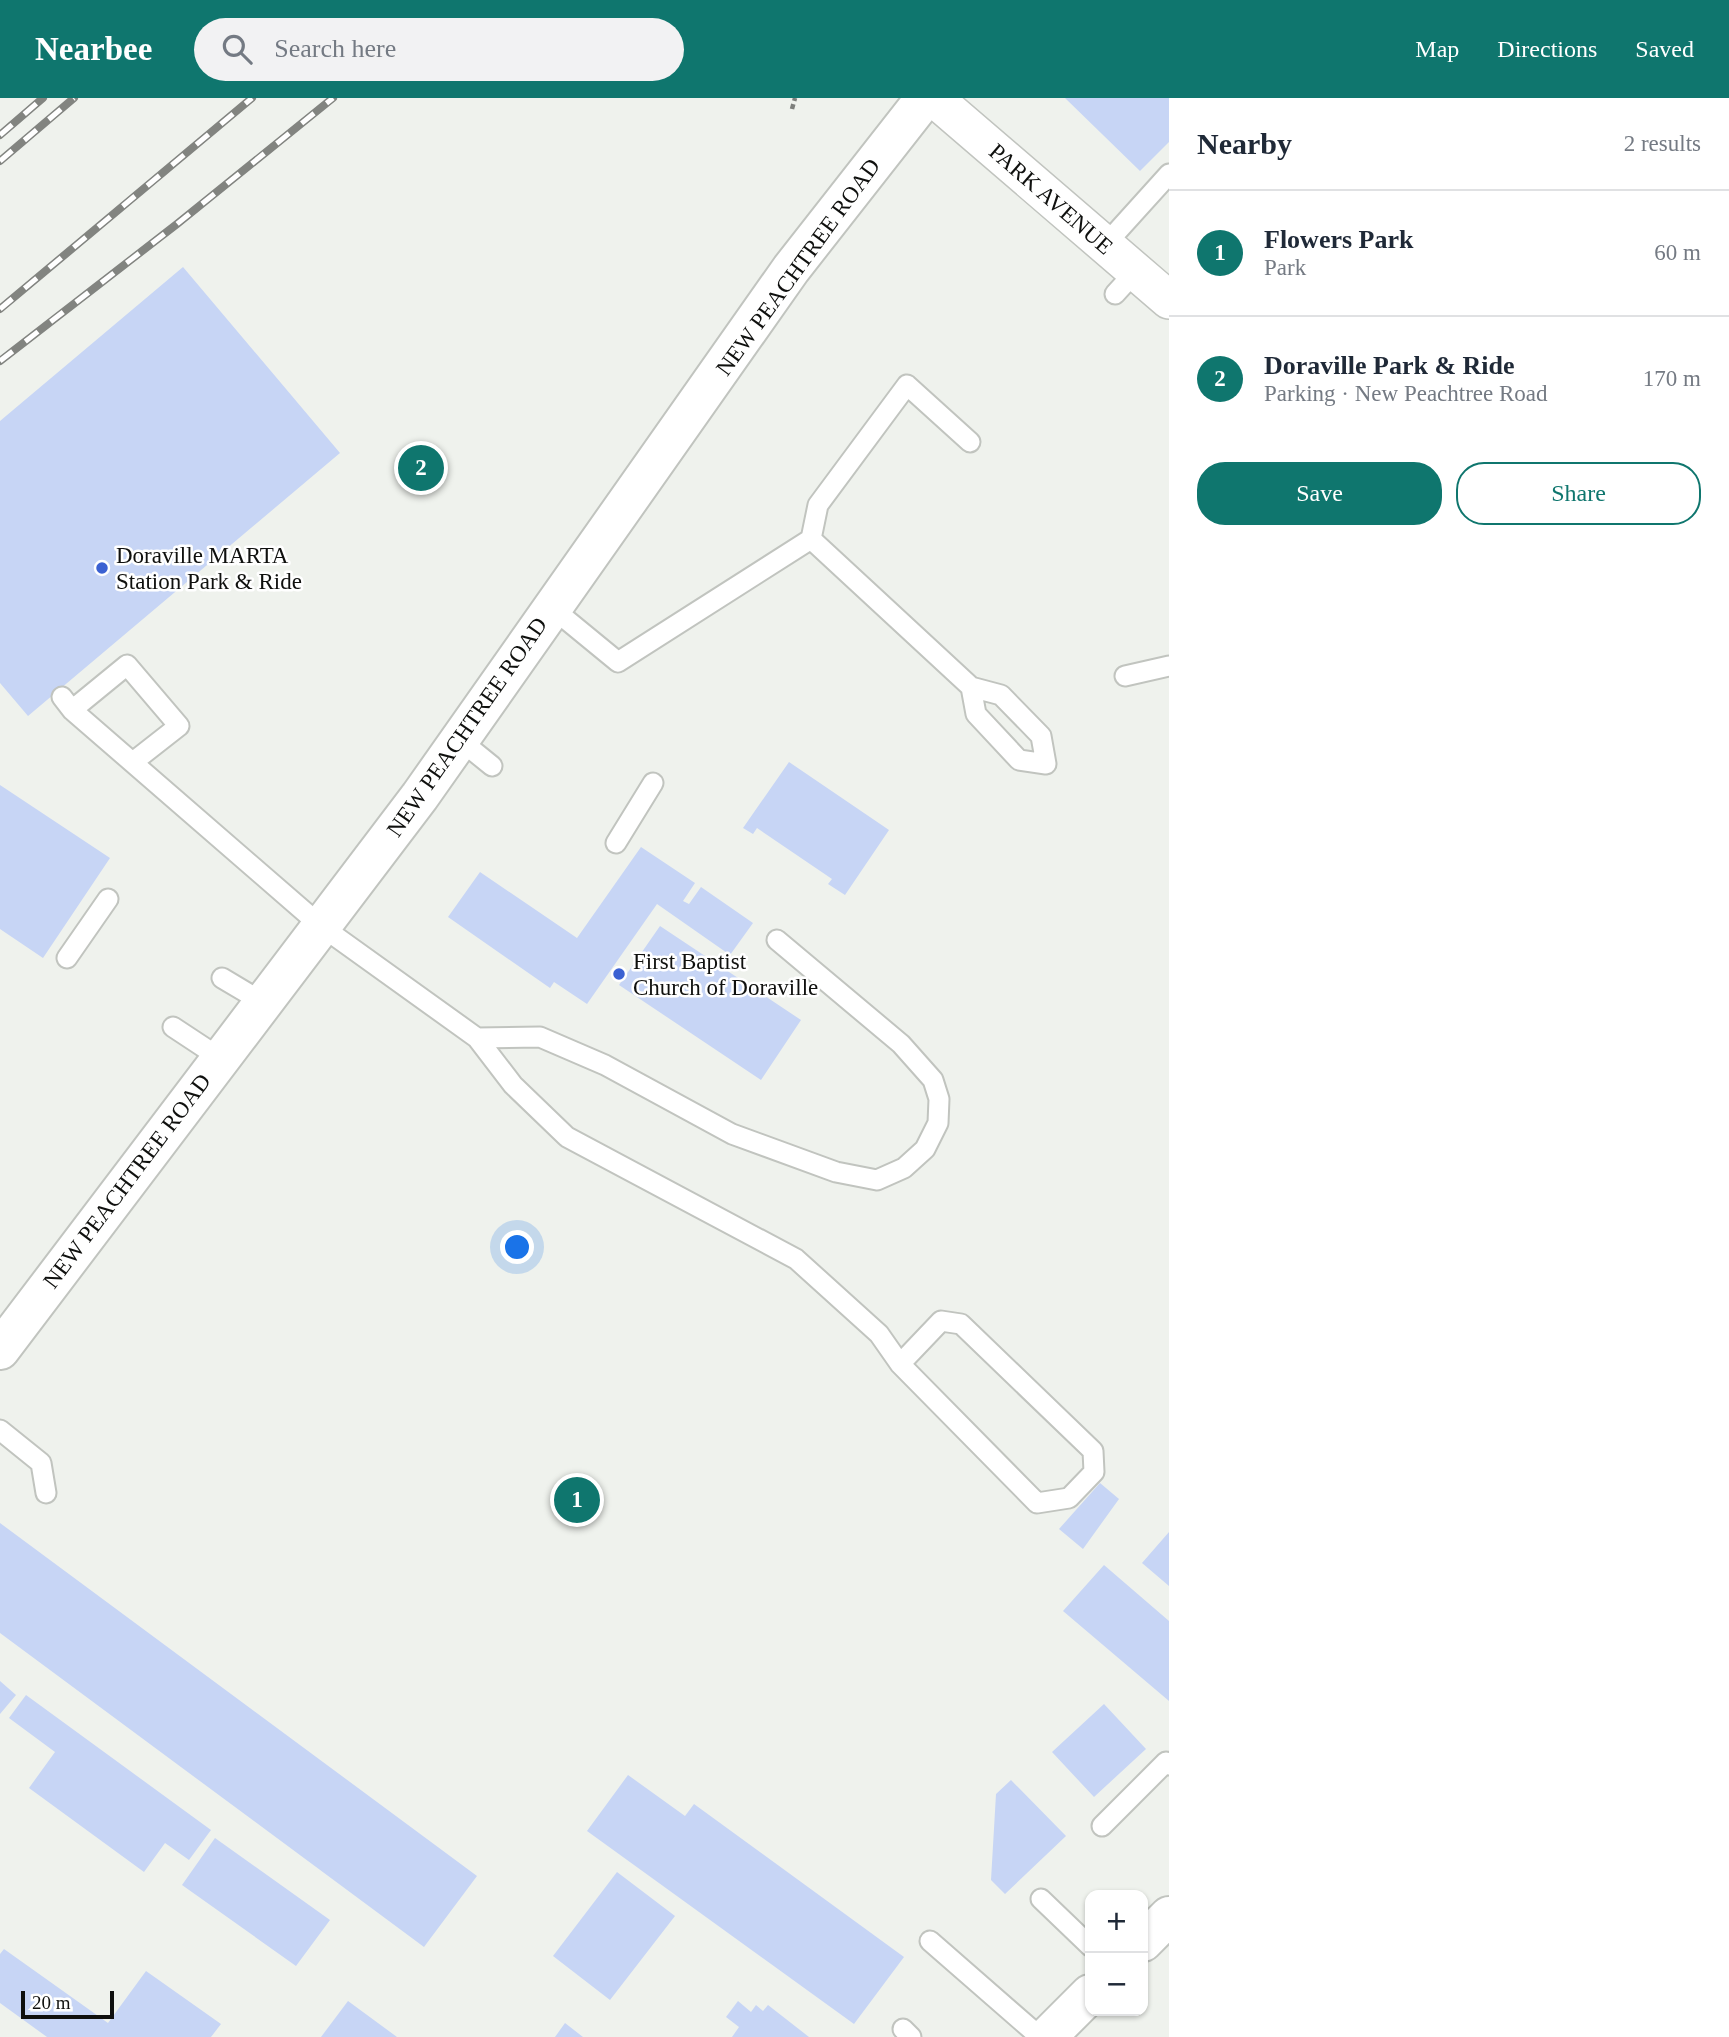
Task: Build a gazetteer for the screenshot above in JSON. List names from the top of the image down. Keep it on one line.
{"streets":{"street":["PARK AVENUE","NEW PEACHTREE ROAD"]},"places":["Doraville MARTA Station Park & Ride","First Baptist Church of Doraville"],"scale_bar":"20 m","page":{"header":"Nearbee","search":"Search here","nav":["Map","Directions","Saved"],"heading":["Nearby","2 results"],"list":[{"mark":"1","name":"Flowers Park","note":"Park","value":"60 m"},{"mark":"2","name":"Doraville Park & Ride","note":"Parking · New Peachtree Road","value":"170 m"}],"pins":["2","1"],"buttons":["Save","Share"],"map_buttons":["+","−"],"scale":"20 m"}}
